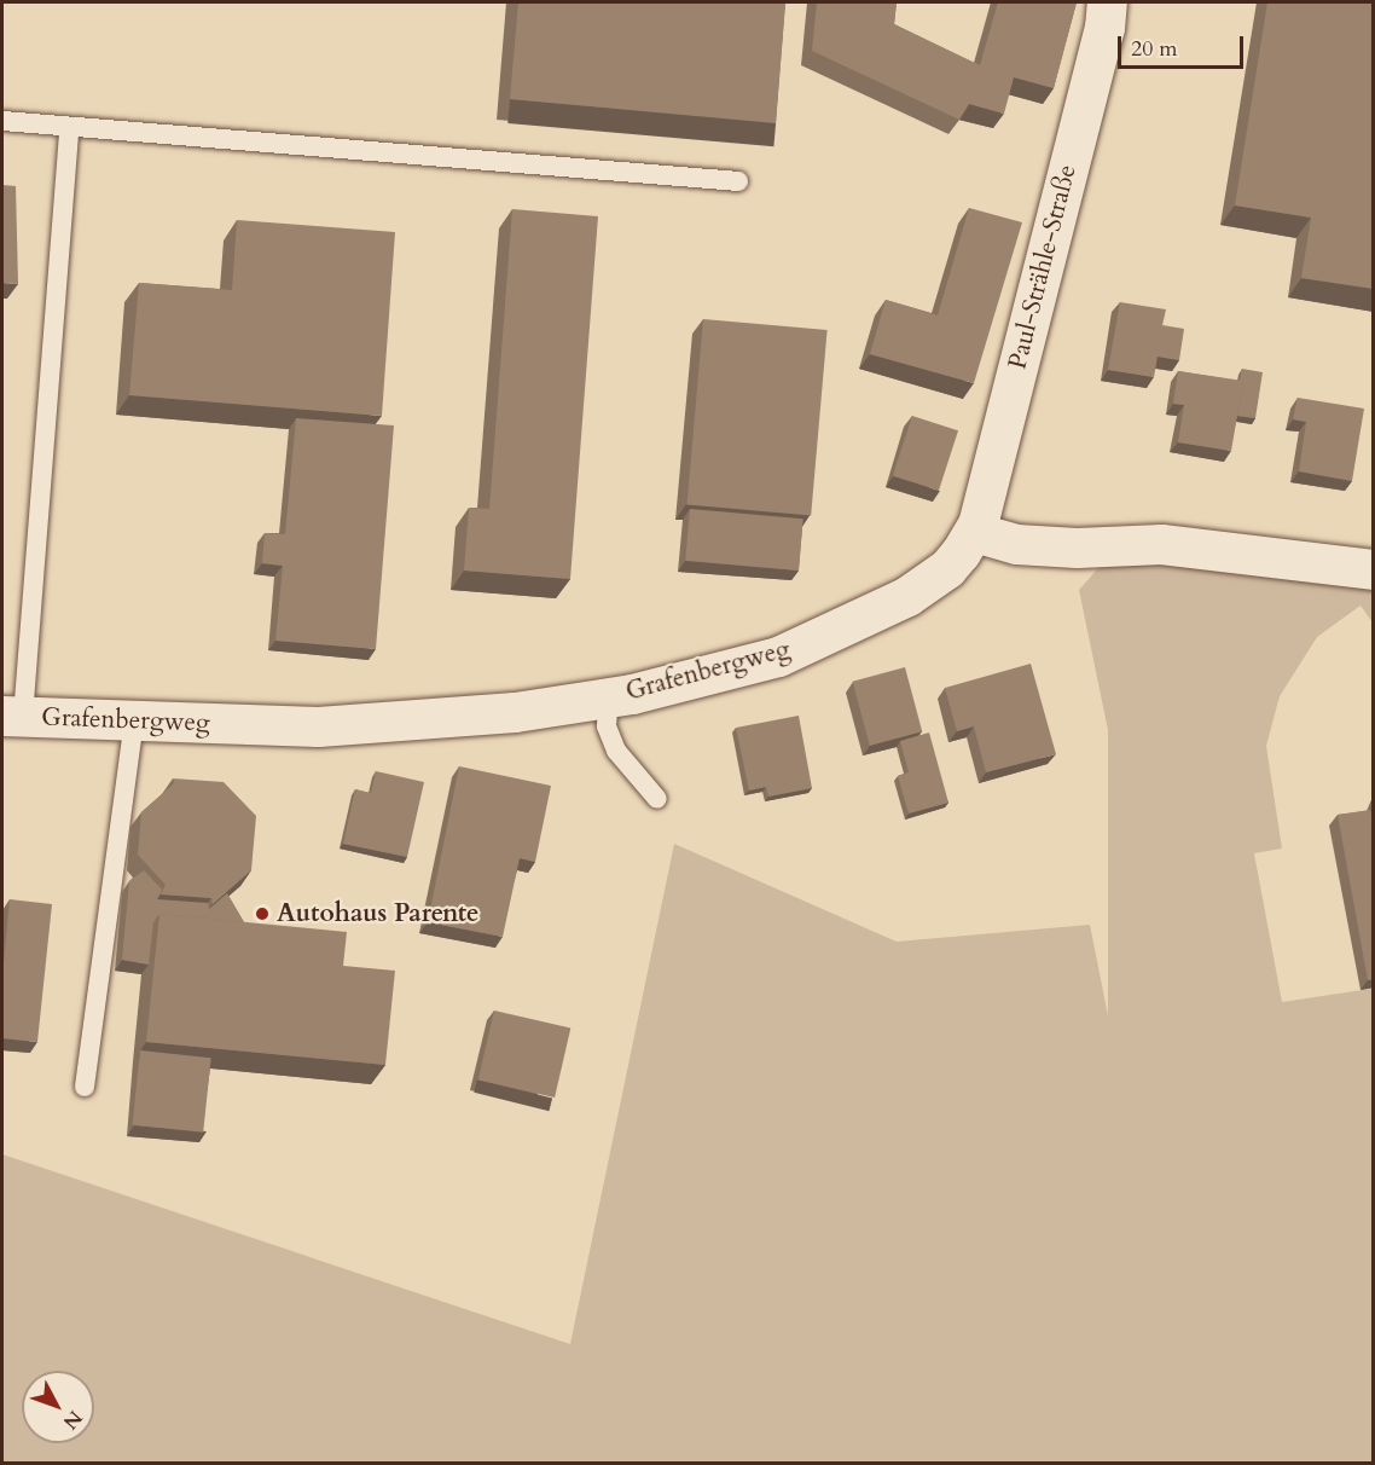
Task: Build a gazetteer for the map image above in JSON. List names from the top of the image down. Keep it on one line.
{"streets":{"street":["Paul-Strähle-Straße","Grafenbergweg"]},"crossings":[["Paul-Strähle-Straße","Grafenbergweg"]],"places":["Autohaus Parente"],"scale_bar":"20 m","north":"bottom right"}
